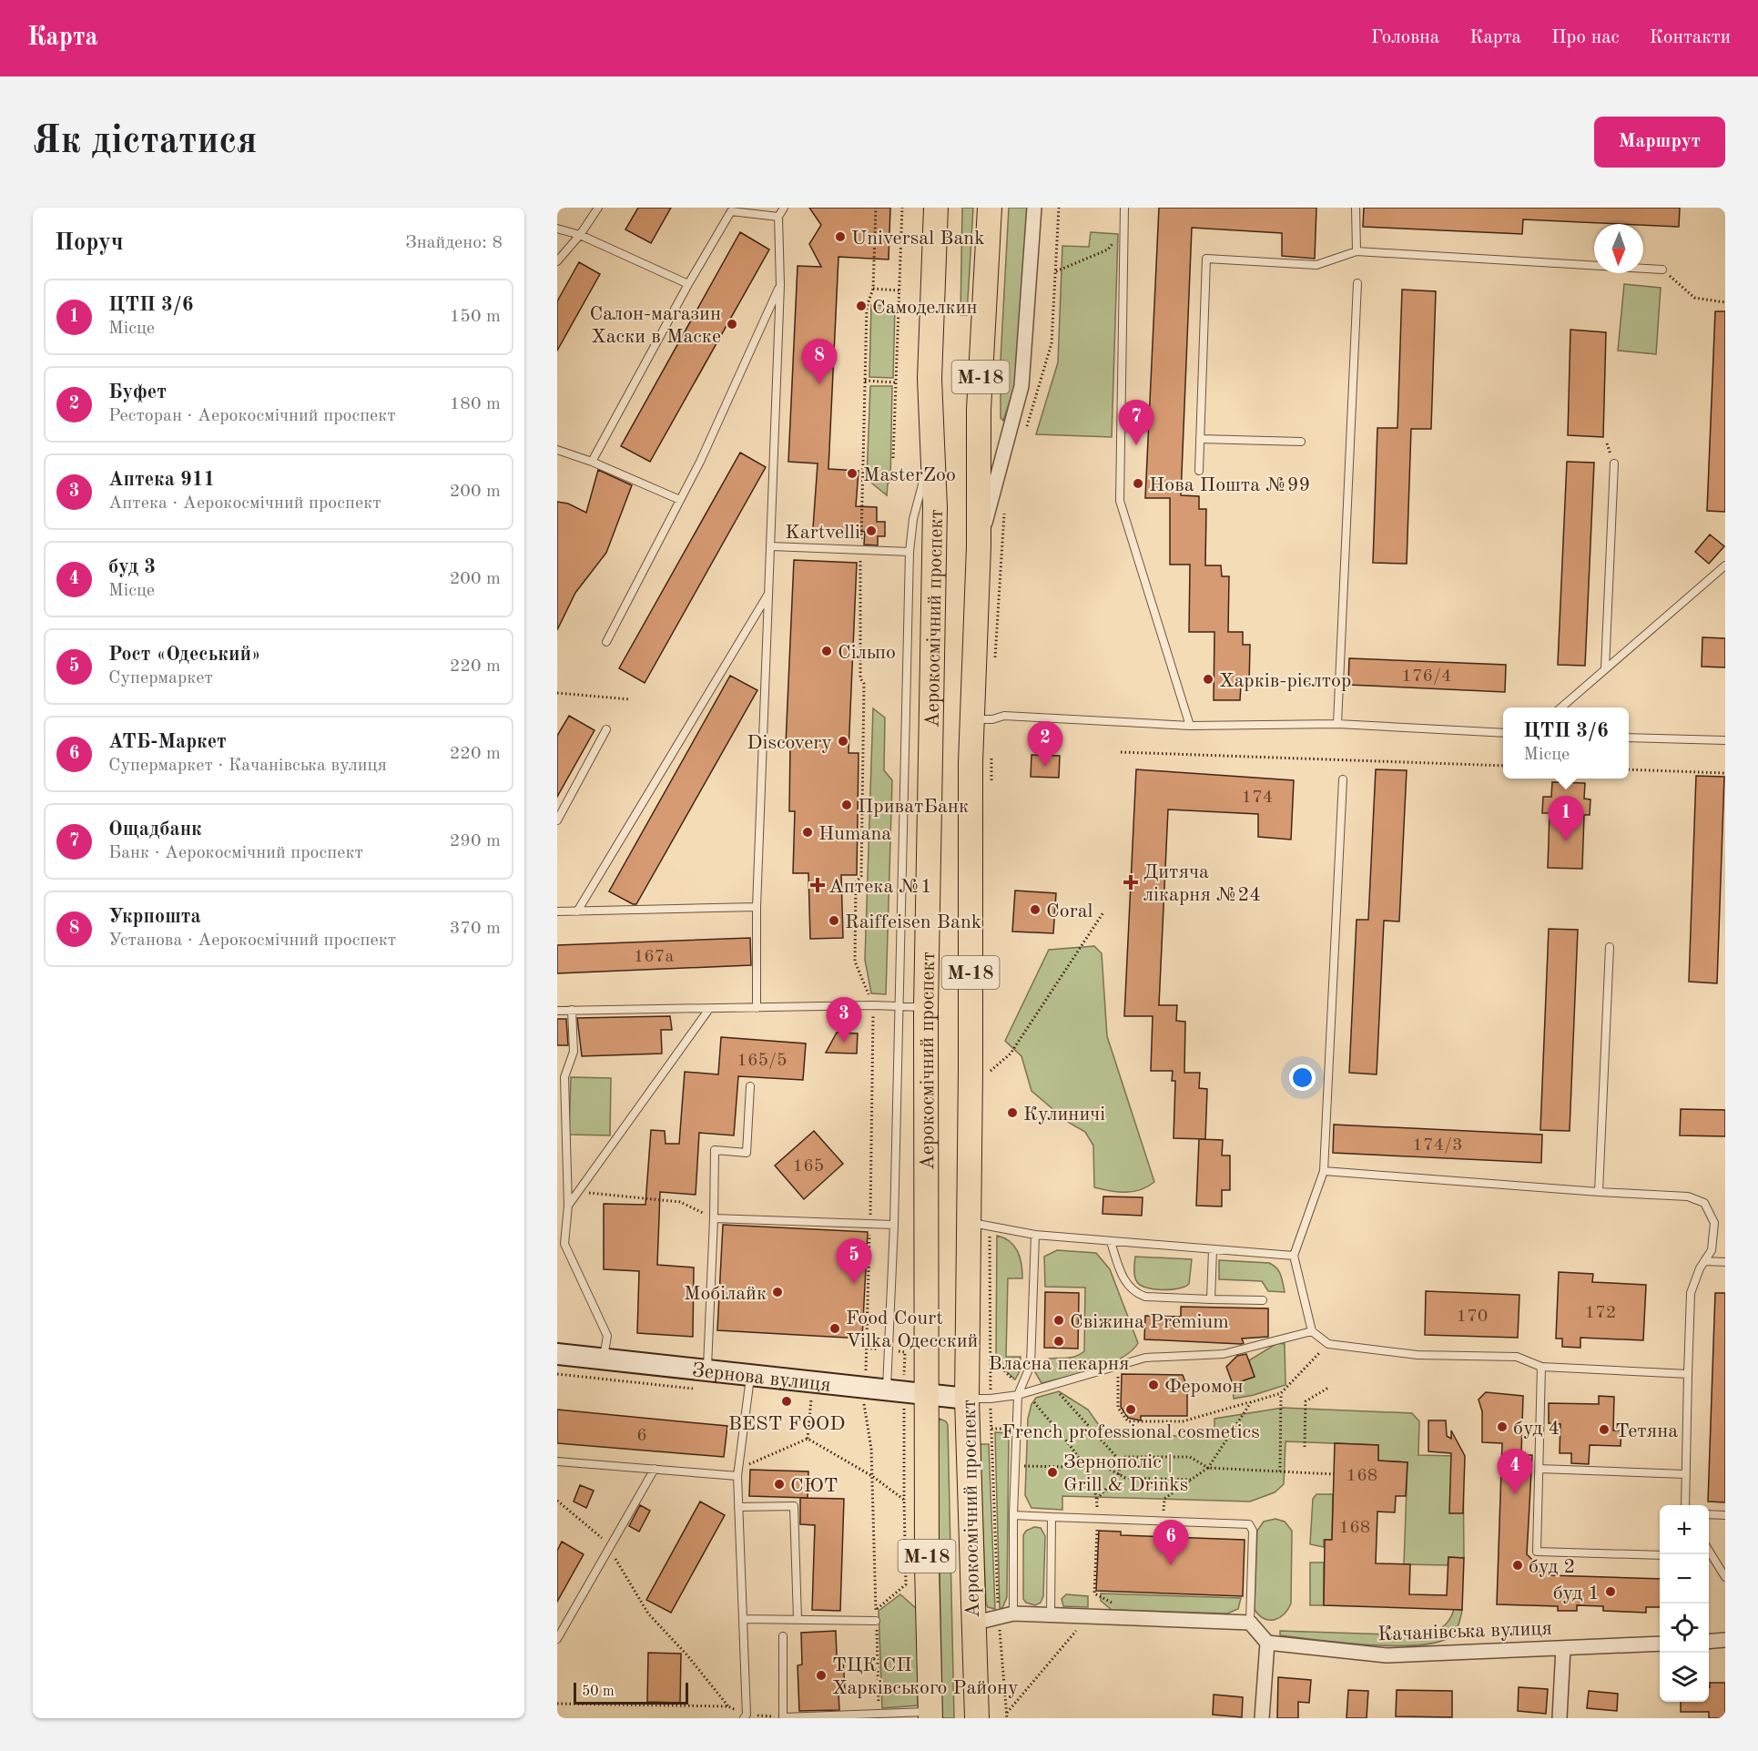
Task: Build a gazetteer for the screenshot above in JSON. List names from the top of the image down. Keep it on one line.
{"streets":{"main road":["М-18","Аерокосмічний проспект"],"street":["Зернова вулиця","Качанівська вулиця"]},"crossings":[["Аерокосмічний проспект","Зернова вулиця"]],"places":{"other":["Universal Bank","Самоделкин","Салон-магазин Хаски в Маске","MasterZoo","Нова Пошта №99","Kartvelli","Сільпо","Харків-рієлтор","Discovery","ПриватБанк","Humana","Coral","Raiffeisen Bank","Кулиничі","Мобілайк","Свіжина Premium","Food Court Vilka Одесский","Власна пекарня","Феромон","BEST FOOD","French professional cosmetics","буд 4","Тетяна","Зернополіс | Grill & Drinks","СЮТ","буд 2","буд 1","ТЦК СП Харківського Району"],"health":["Дитяча лікарня №24","Аптека №1"]},"house_numbers":["176/4","174","167а","165/5","174/3","165","172","170","6","168","168"],"scale_bar":"50 m","north":"bottom","page":{"header":"Карта","nav":["Головна","Карта","Про нас","Контакти"],"buttons":"Маршрут","title":"Як дістатися","heading":["Поруч","Знайдено: 8"],"list":[{"mark":"1","name":"ЦТП 3/6","note":"Місце","value":"150 m"},{"mark":"2","name":"Буфет","note":"Ресторан · Аерокосмічний проспект","value":"180 m"},{"mark":"3","name":"Аптека 911","note":"Аптека · Аерокосмічний проспект","value":"200 m"},{"mark":"4","name":"буд 3","note":"Місце","value":"200 m"},{"mark":"5","name":"Рост «Одеський»","note":"Супермаркет","value":"220 m"},{"mark":"6","name":"АТБ-Маркет","note":"Супермаркет · Качанівська вулиця","value":"220 m"},{"mark":"7","name":"Ощадбанк","note":"Банк · Аерокосмічний проспект","value":"290 m"},{"mark":"8","name":"Укрпошта","note":"Установа · Аерокосмічний проспект","value":"370 m"}],"pins":["8","7","2","1","3","5","4","6"],"popup":["ЦТП 3/6","Місце"],"map_buttons":["+","−"],"scale":"50 m"}}
